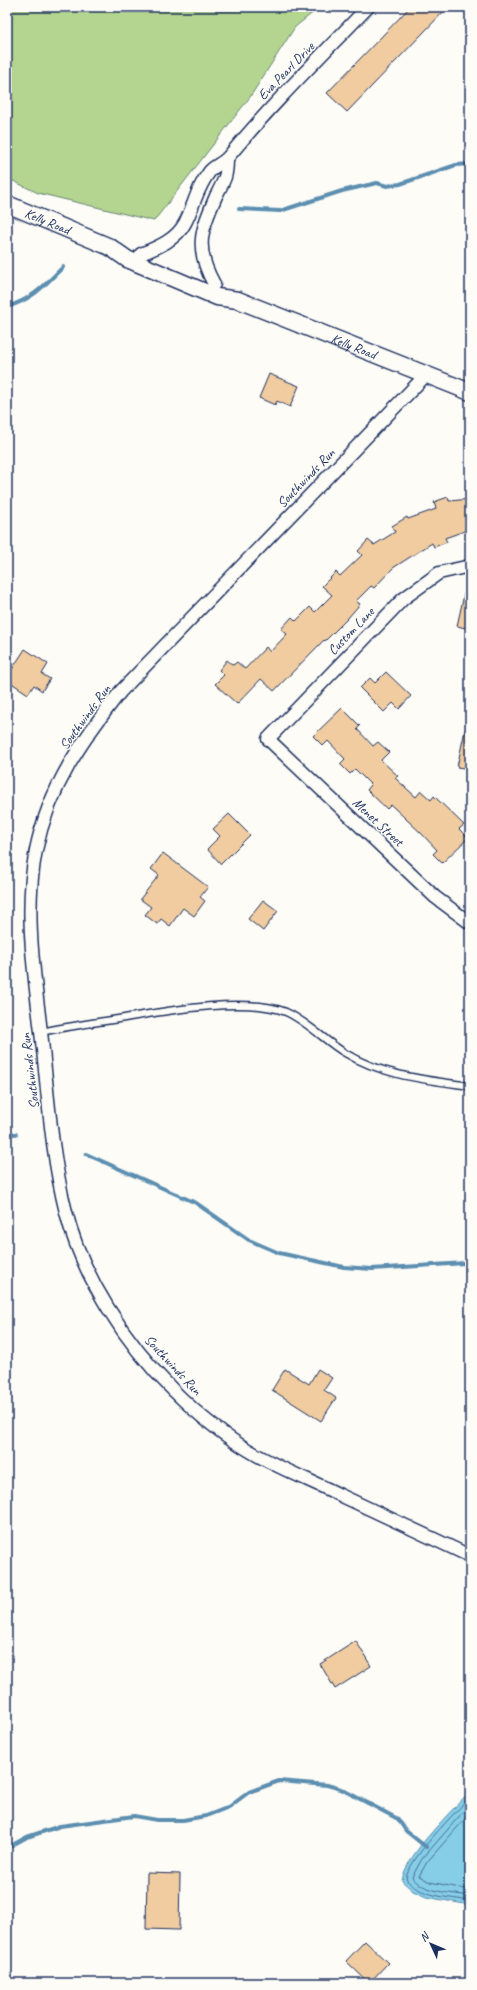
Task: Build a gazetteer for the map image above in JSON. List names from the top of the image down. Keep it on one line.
{"streets":{"street":["Eva Pearl Drive","Kelly Road","Southwinds Run","Custom Lane","Menet Street"]},"crossings":[["Eva Pearl Drive","Kelly Road"],["Kelly Road","Southwinds Run"],["Custom Lane","Menet Street"]],"north":"top left"}
